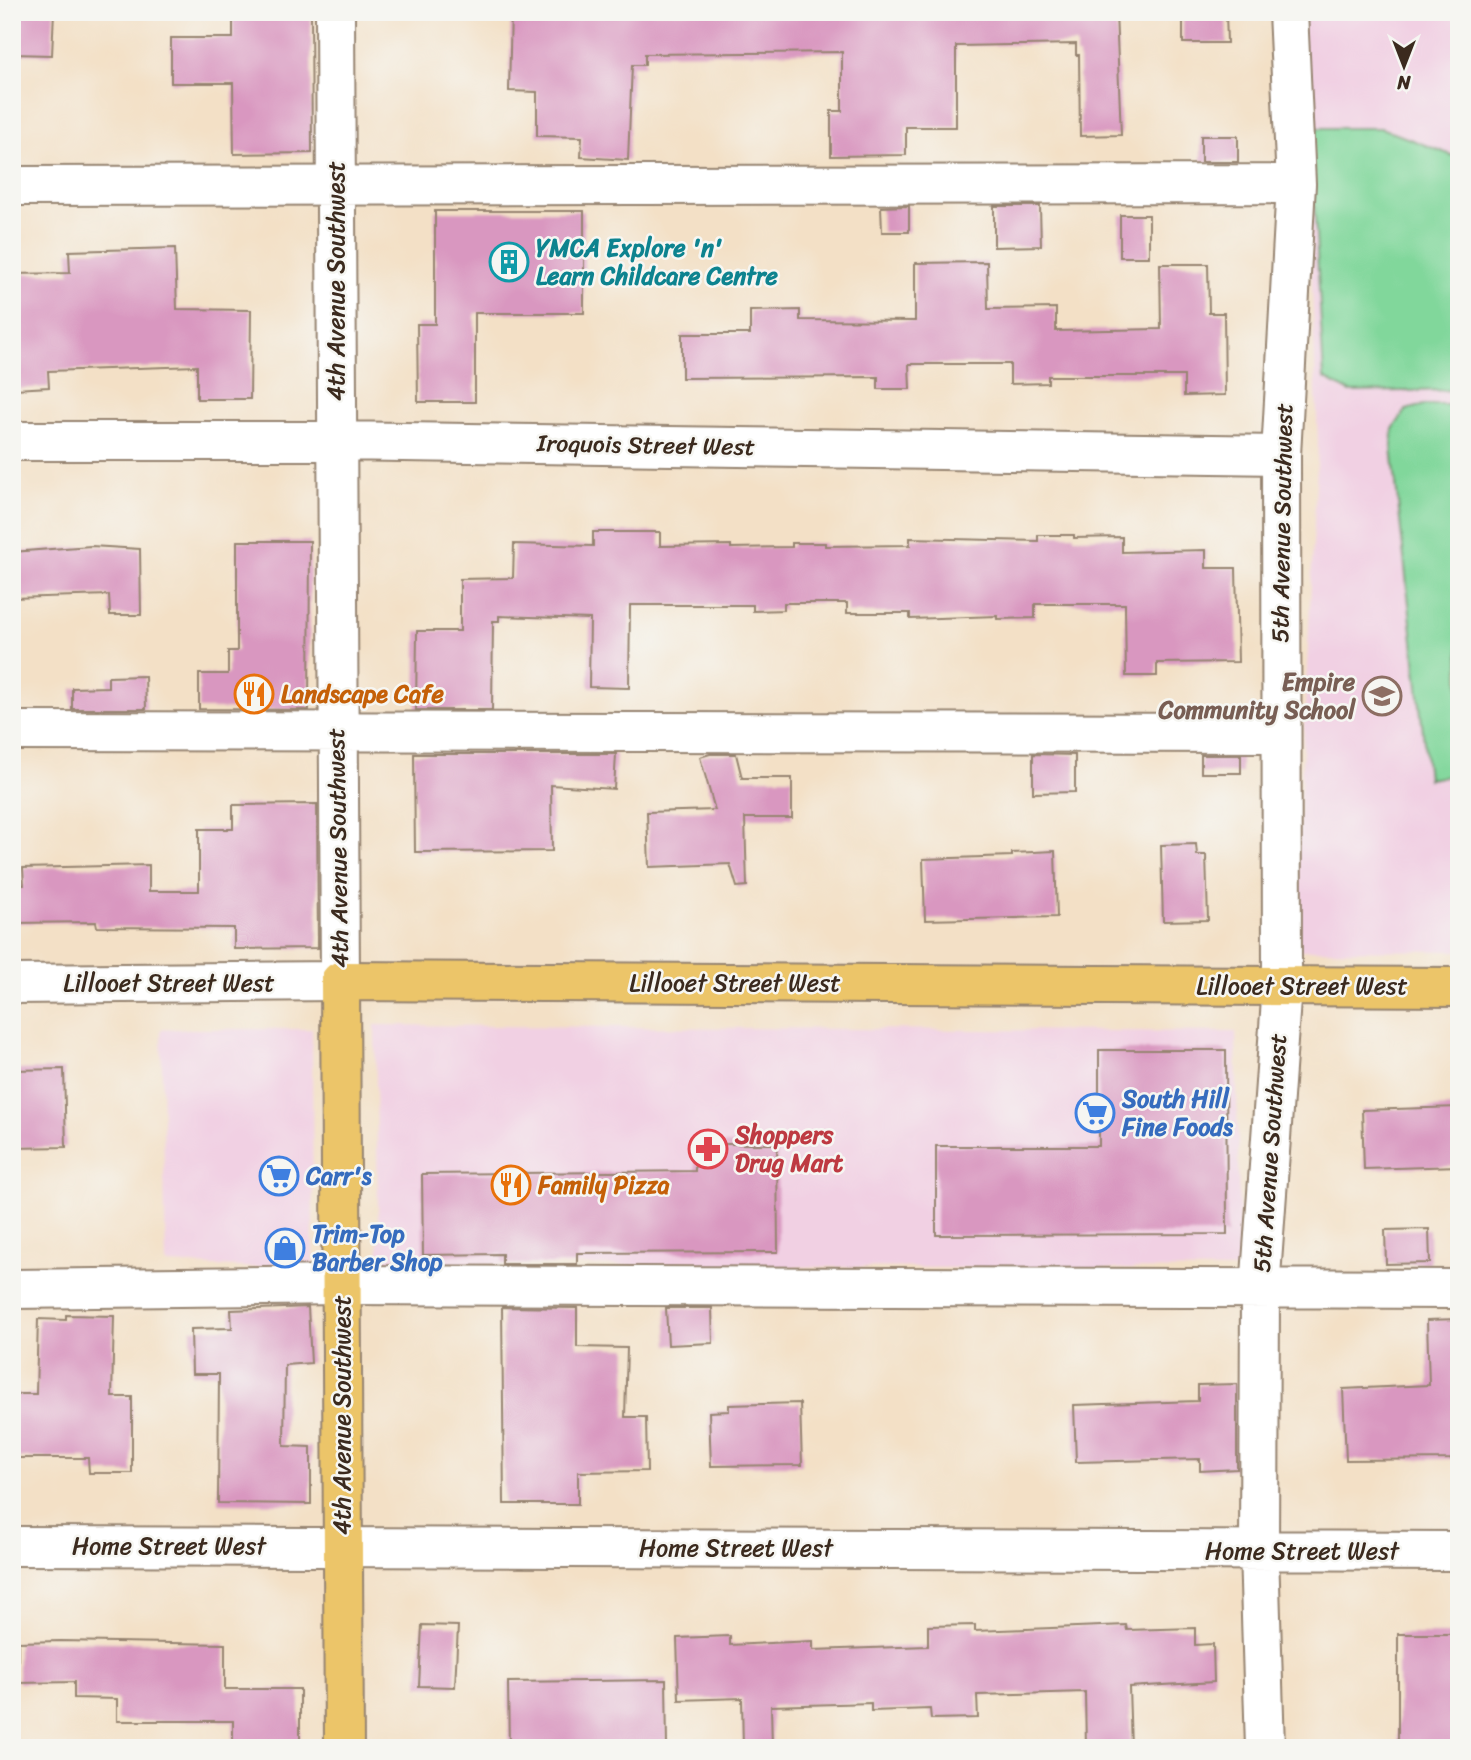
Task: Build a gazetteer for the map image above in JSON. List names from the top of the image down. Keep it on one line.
{"streets":{"main road":["4th Avenue Southwest","Lillooet Street West"],"street":["Iroquois Street West","5th Avenue Southwest","Home Street West"]},"crossings":[["4th Avenue Southwest","Iroquois Street West"],["4th Avenue Southwest","Lillooet Street West"],["4th Avenue Southwest","Home Street West"],["Iroquois Street West","5th Avenue Southwest"],["5th Avenue Southwest","Lillooet Street West"],["5th Avenue Southwest","Home Street West"]],"places":{"building":["YMCA Explore 'n' Learn Childcare Centre"],"restaurant":["Landscape Cafe","Family Pizza"],"school or university":["Empire Community School"],"supermarket":["South Hill Fine Foods","Carr's"],"pharmacy":["Shoppers Drug Mart"],"shop":["Trim-Top Barber Shop"]},"north":"bottom"}
